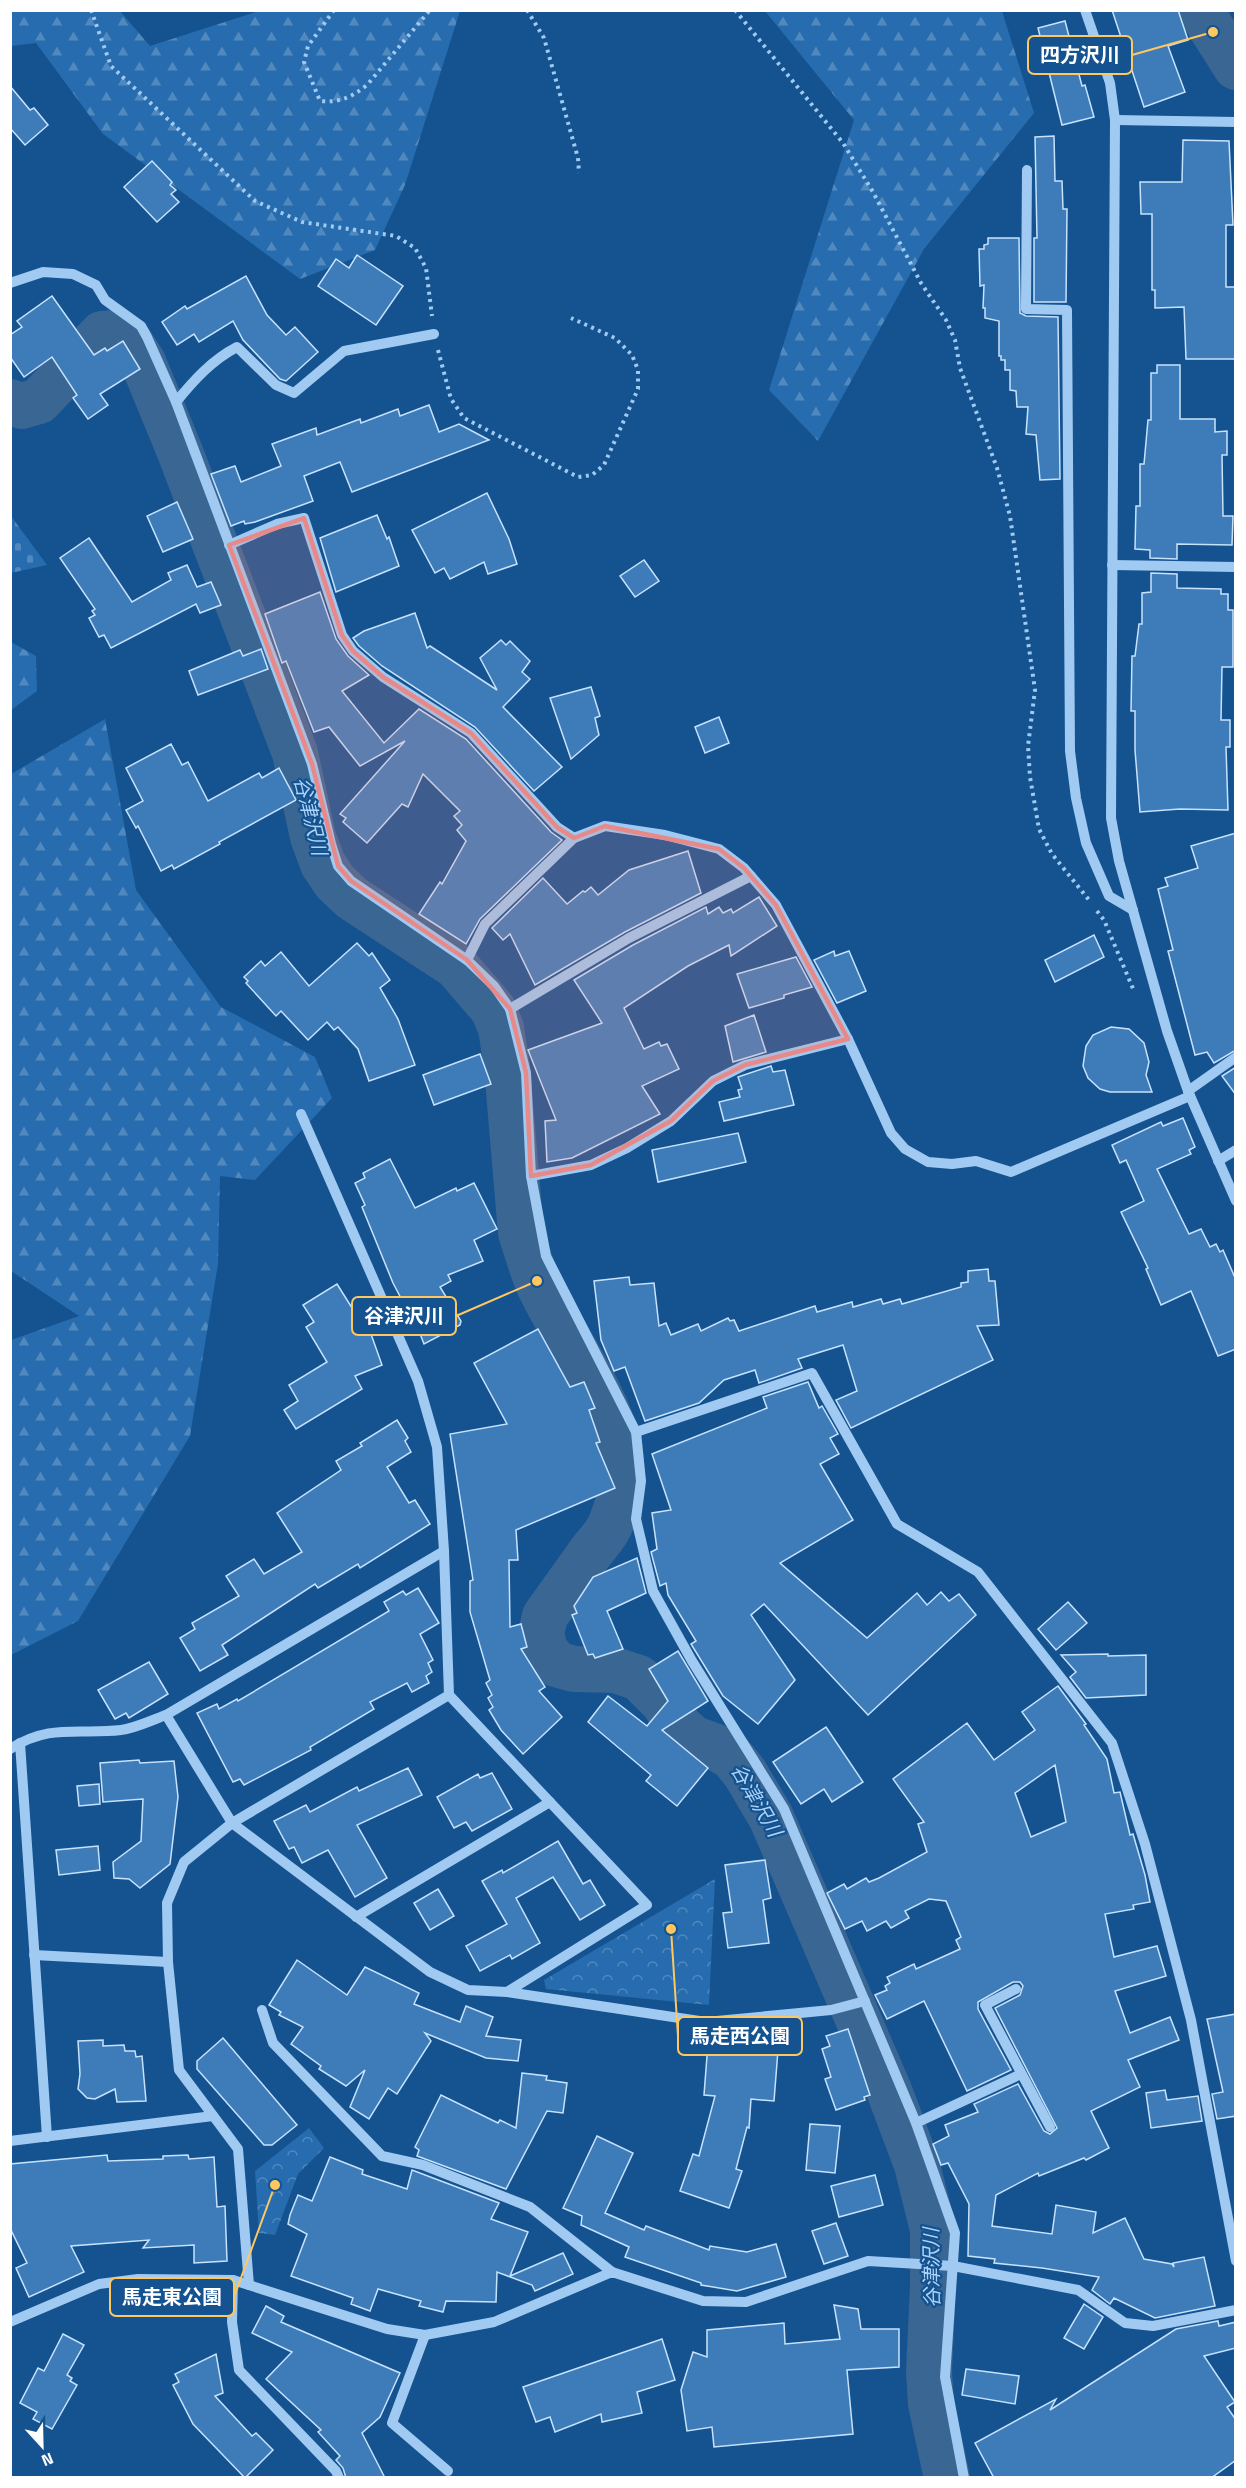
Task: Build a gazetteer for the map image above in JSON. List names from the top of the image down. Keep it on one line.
{"water":["谷津沢川"],"places":["四方沢川","谷津沢川","馬走西公園","馬走東公園"],"north":"bottom"}
